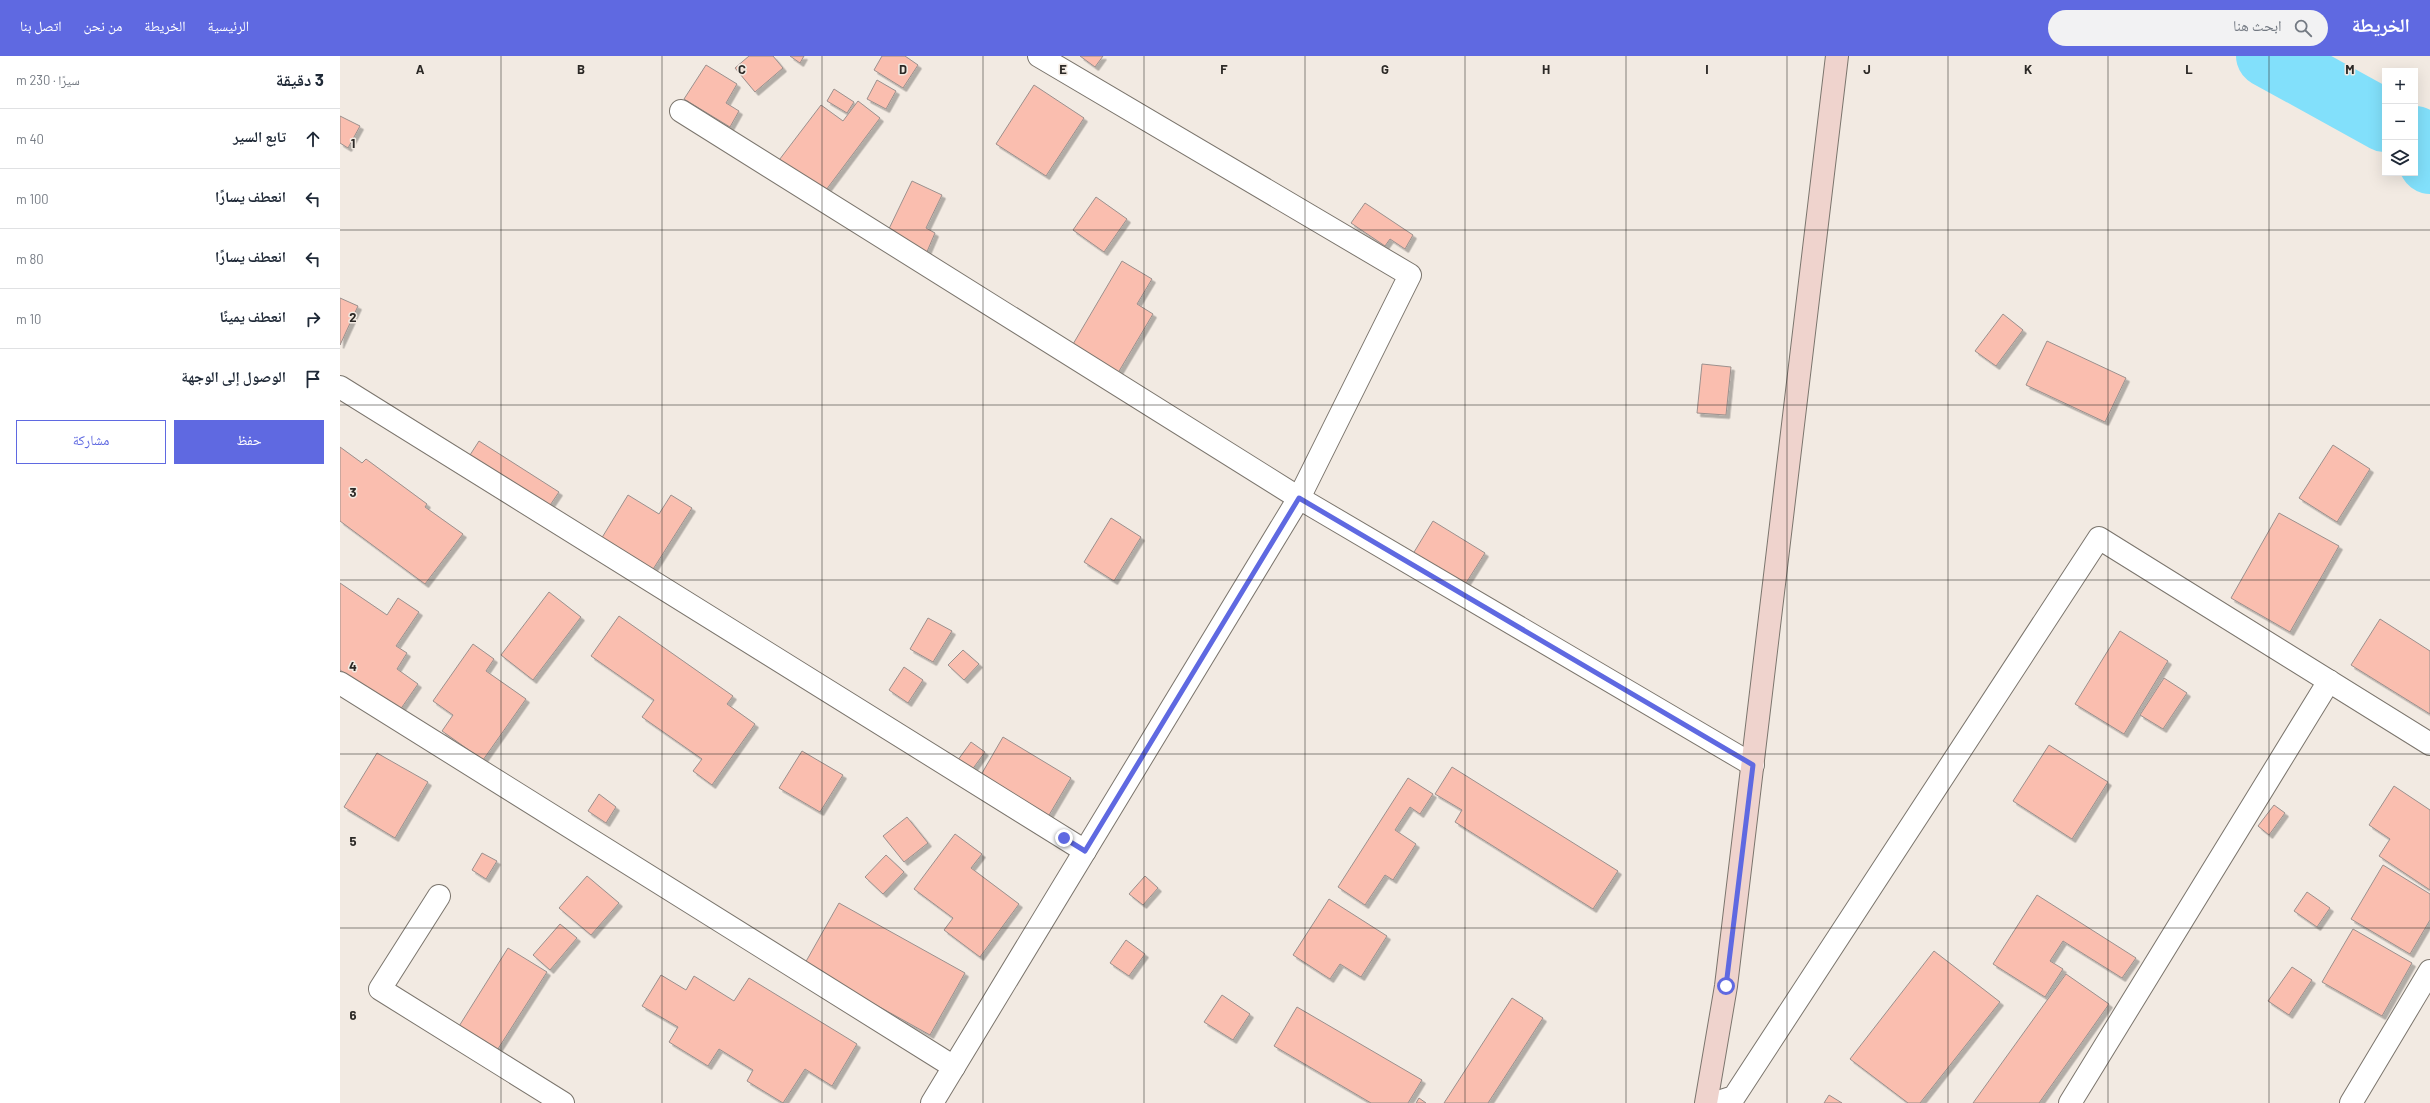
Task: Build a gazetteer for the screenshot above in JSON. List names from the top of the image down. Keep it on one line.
{"page":{"header":"الخريطة","search":"ابحث هنا","nav":["الرئيسية","الخريطة","من نحن","اتصل بنا"],"heading":["3 دقيقة","سيرًا · 230 m"],"map_buttons":["+","−"],"list":[["تابع السير","40 m"],["انعطف يسارًا","100 m"],["انعطف يسارًا","80 m"],["انعطف يمينًا","10 m"],"الوصول إلى الوجهة"],"buttons":["حفظ","مشاركة"]},"grid":{"columns":["A","B","C","D","E","F","G","H","I","J","K","L","M"],"rows":["1","2","3","4","5","6"]}}
